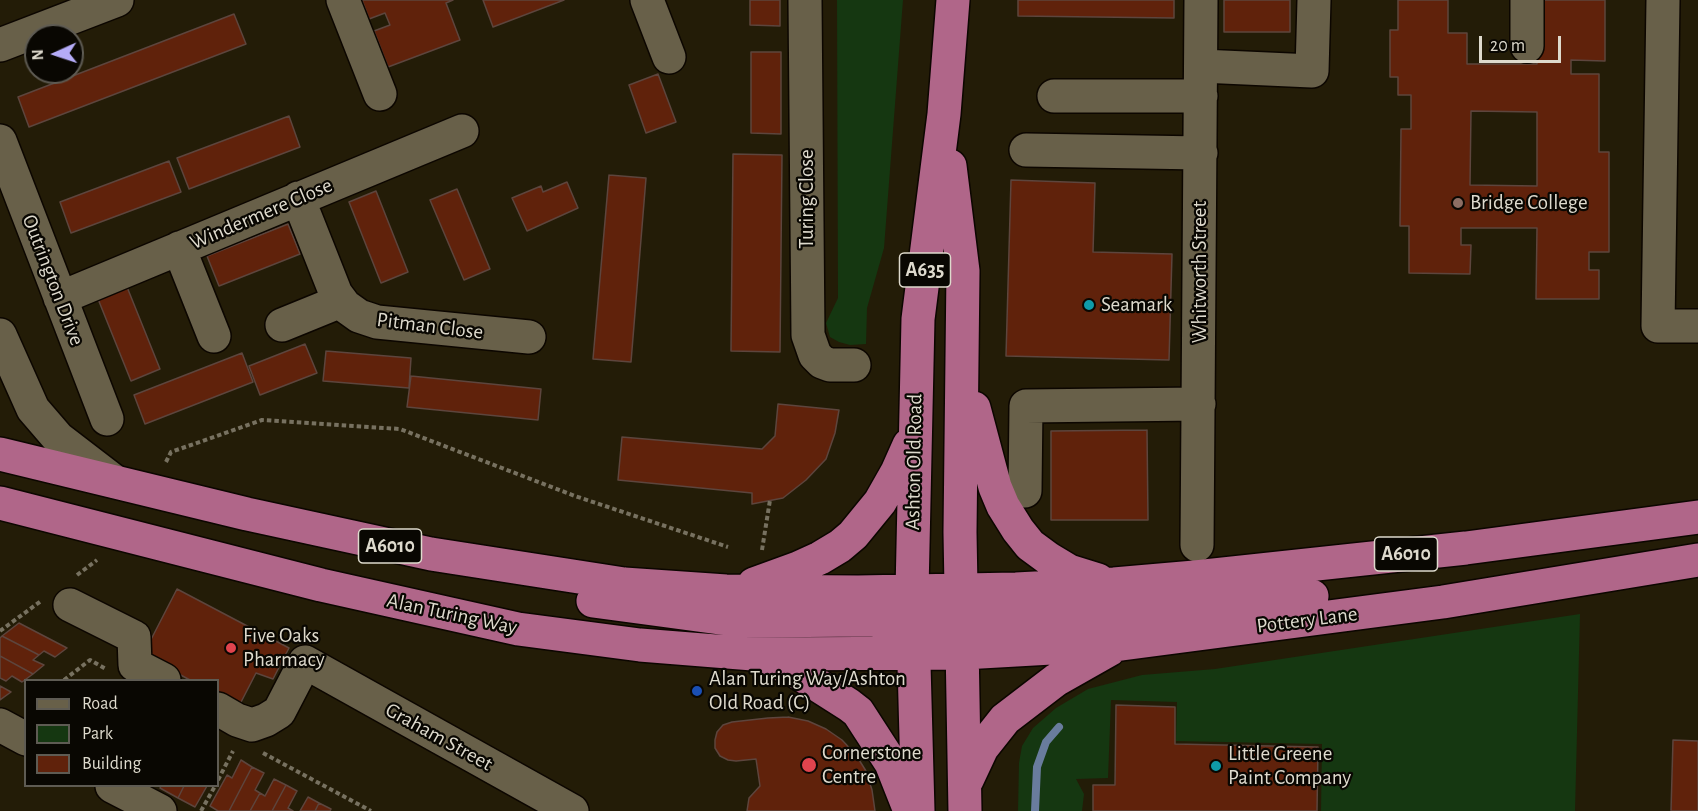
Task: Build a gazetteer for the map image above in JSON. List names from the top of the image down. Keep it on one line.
{"streets":{"highway":["A635","Ashton Old Road","A6010","Alan Turing Way","Pottery Lane"],"street":["Turing Close","Windermere Close","Whitworth Street","Outrington Drive","Pitman Close","Graham Street"]},"crossings":[["Windermere Close","Outrington Drive"],["Windermere Close","Pitman Close"],["Ashton Old Road","A6010"],["Ashton Old Road","Alan Turing Way"],["Ashton Old Road","Pottery Lane"],["A6010","Pottery Lane"],["Alan Turing Way","Pottery Lane"]],"places":["Bridge College","Seamark","Five Oaks Pharmacy","Alan Turing Way/Ashton Old Road (C)","Cornerstone Centre","Little Greene Paint Company"],"legend":["Road","Park","Building"],"scale_bar":"20 m","north":"left"}
